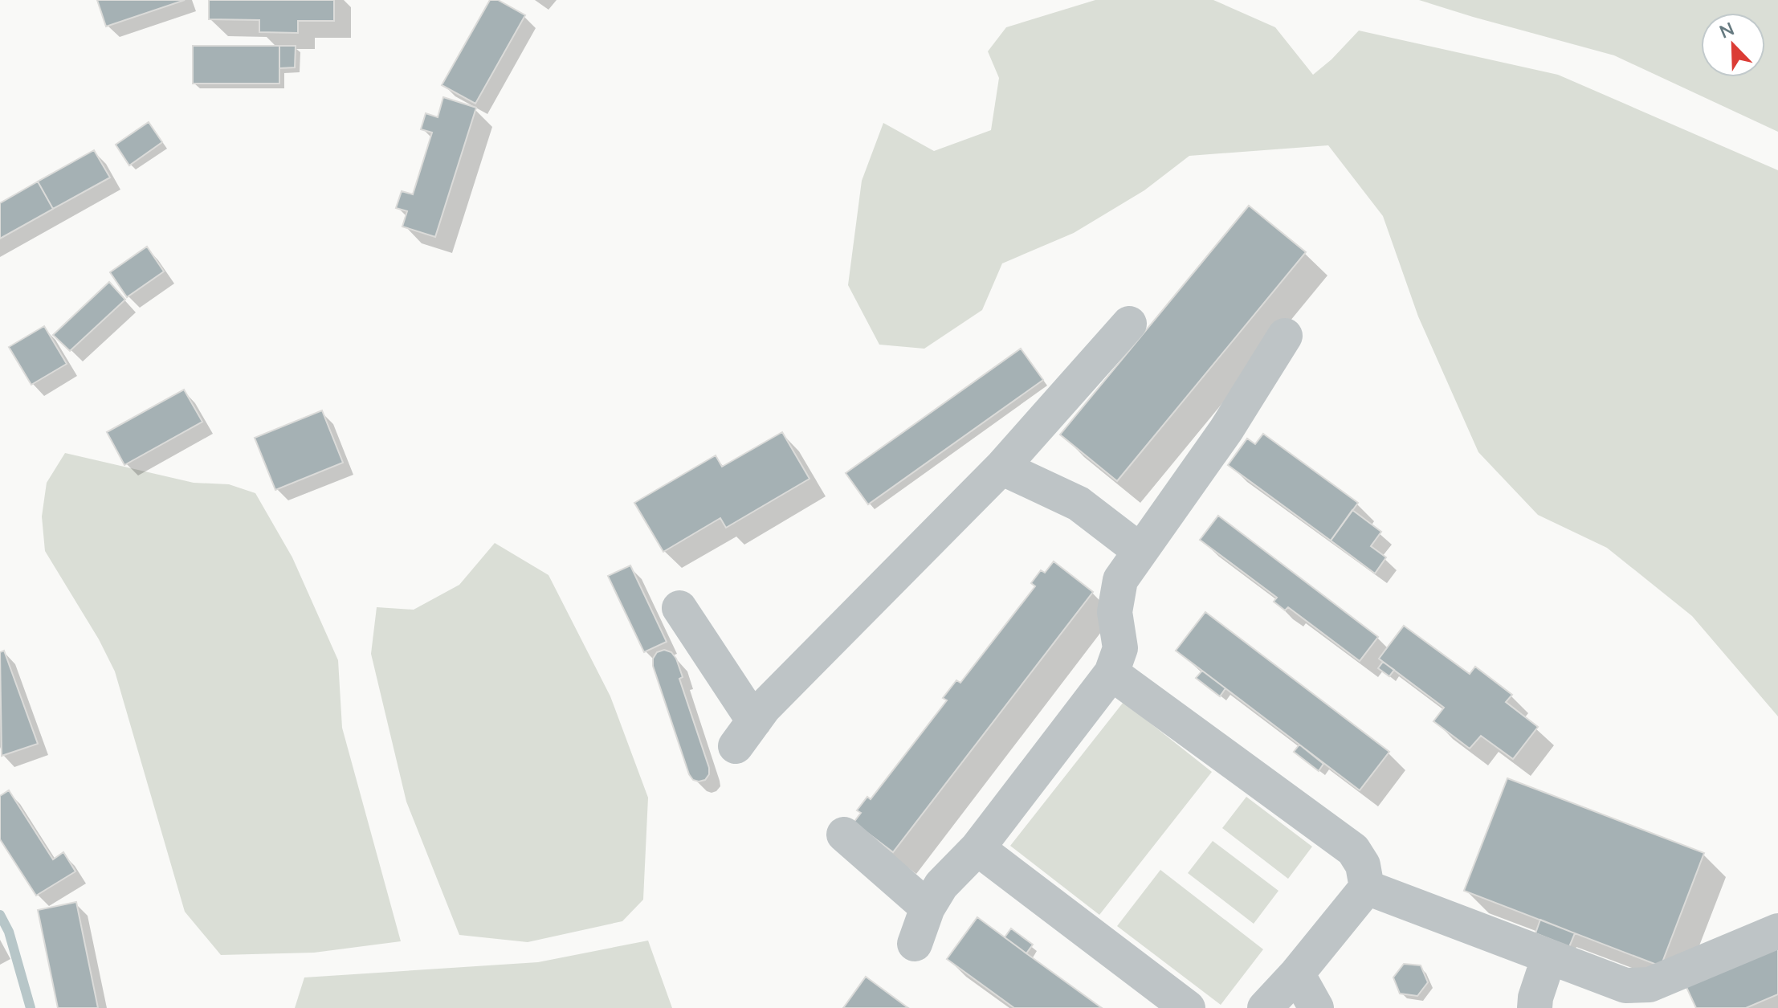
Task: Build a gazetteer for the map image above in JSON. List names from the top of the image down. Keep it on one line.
{"north":"top left"}
